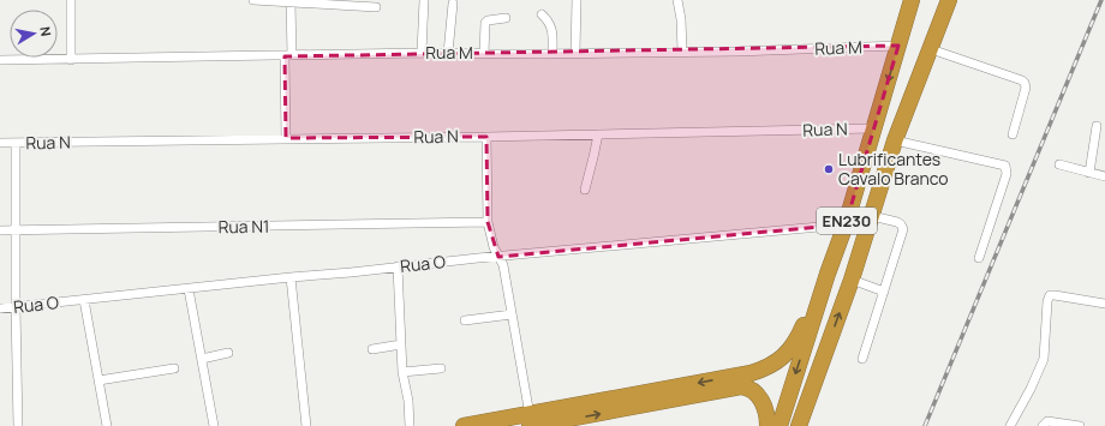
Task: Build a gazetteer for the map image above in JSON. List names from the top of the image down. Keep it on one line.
{"streets":{"highway":["EN230"],"street":["Rua M","Rua N","Rua N1","Rua O"]},"crossings":[["Rua M","EN230"],["Rua N","EN230"],["EN230","Rua O"]],"places":["Lubrificantes Cavalo Branco"],"north":"right"}
